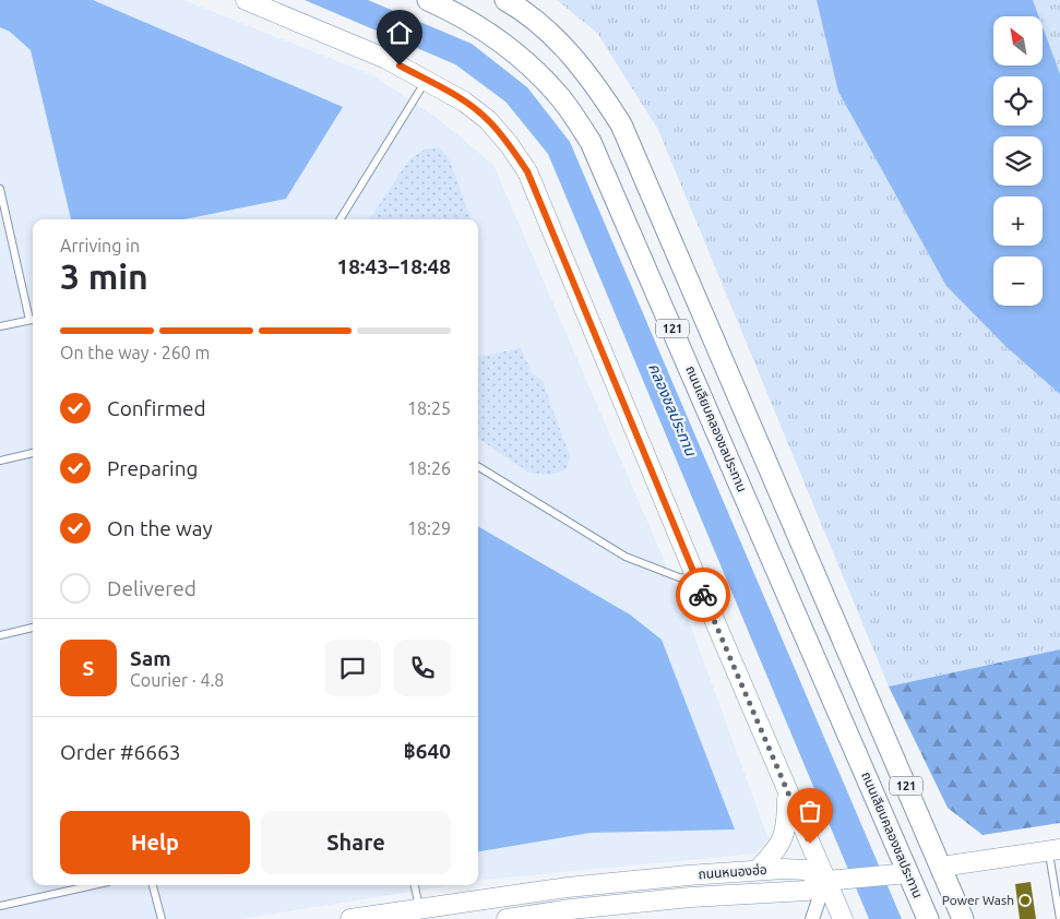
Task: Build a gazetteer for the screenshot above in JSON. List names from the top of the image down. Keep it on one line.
{"streets":{"main road":["121","ถนนเลียบคลองชลประทาน","ถนนหนองฮ่อ"]},"water":["คลองชลประทาน"],"places":["Power Wash"],"north":"top left","page":{"map_buttons":["+","−"],"heading":["3 min","Arriving in","18:43–18:48"],"panel":["Sam","Courier · 4.8","Order #6663","฿640"],"bar":"On the way · 260 m","list":[["Confirmed","18:25"],["Preparing","18:26"],["On the way","18:29"],"Delivered"],"round":"S","buttons":["Help","Share"]}}
